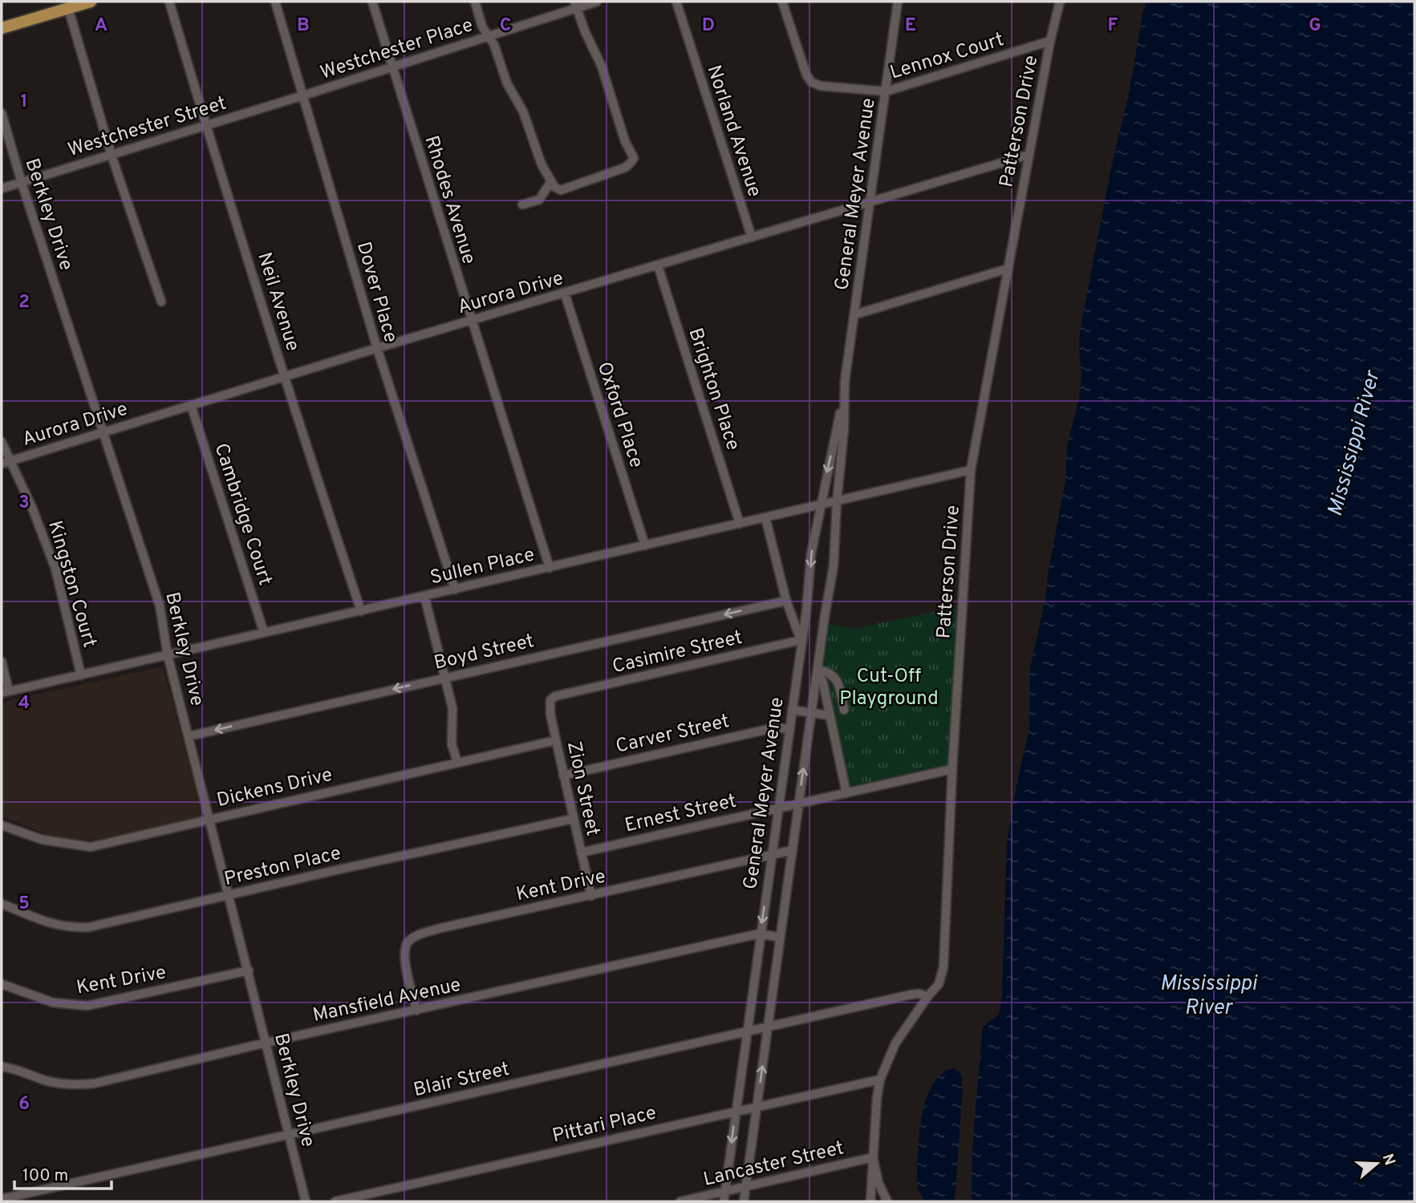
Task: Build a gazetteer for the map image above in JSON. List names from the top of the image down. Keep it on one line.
{"streets":{"street":["Westchester Place","Lennox Court","Patterson Drive","Westchester Street","Norland Avenue","General Meyer Avenue","Rhodes Avenue","Berkley Drive","Dover Place","Aurora Drive","Neil Avenue","Brighton Place","Oxford Place","Cambridge Court","Sullen Place","Kingston Court","Boyd Street","Casimire Street","Carver Street","Dickens Drive","Zion Street","Ernest Street","Preston Place","Kent Drive","Mansfield Avenue","Blair Street","Pittari Place","Lancaster Street"]},"crossings":[["Westchester Place","Westchester Street"],["Westchester Place","Rhodes Avenue"],["Westchester Place","Dover Place"],["Lennox Court","Patterson Drive"],["Lennox Court","General Meyer Avenue"],["Patterson Drive","Aurora Drive"],["Patterson Drive","Sullen Place"],["Patterson Drive","Ernest Street"],["Patterson Drive","Blair Street"],["Patterson Drive","Pittari Place"],["Patterson Drive","Lancaster Street"],["Westchester Street","Berkley Drive"],["Westchester Street","Dover Place"],["Westchester Street","Neil Avenue"],["Norland Avenue","Aurora Drive"],["General Meyer Avenue","Aurora Drive"],["General Meyer Avenue","Sullen Place"],["General Meyer Avenue","Casimire Street"],["General Meyer Avenue","Carver Street"],["General Meyer Avenue","Ernest Street"],["General Meyer Avenue","Kent Drive"],["General Meyer Avenue","Mansfield Avenue"],["General Meyer Avenue","Blair Street"],["General Meyer Avenue","Pittari Place"],["General Meyer Avenue","Lancaster Street"],["Rhodes Avenue","Aurora Drive"],["Rhodes Avenue","Sullen Place"],["Berkley Drive","Aurora Drive"],["Berkley Drive","Sullen Place"],["Berkley Drive","Boyd Street"],["Berkley Drive","Dickens Drive"],["Berkley Drive","Preston Place"],["Berkley Drive","Kent Drive"],["Berkley Drive","Mansfield Avenue"],["Berkley Drive","Blair Street"],["Dover Place","Aurora Drive"],["Dover Place","Sullen Place"],["Aurora Drive","Neil Avenue"],["Aurora Drive","Brighton Place"],["Aurora Drive","Oxford Place"],["Aurora Drive","Cambridge Court"],["Aurora Drive","Kingston Court"],["Neil Avenue","Sullen Place"],["Brighton Place","Sullen Place"],["Oxford Place","Sullen Place"],["Cambridge Court","Sullen Place"],["Sullen Place","Kingston Court"],["Casimire Street","Zion Street"],["Carver Street","Zion Street"],["Dickens Drive","Zion Street"],["Zion Street","Ernest Street"],["Zion Street","Preston Place"],["Zion Street","Kent Drive"],["Kent Drive","Mansfield Avenue"]],"one_way":["Boyd Street"],"water":["Mississippi River"],"parks":["Cut-Off Playground"],"scale_bar":"100 m","north":"right","grid":{"columns":["A","B","C","D","E","F","G"],"rows":["1","2","3","4","5","6"]}}
